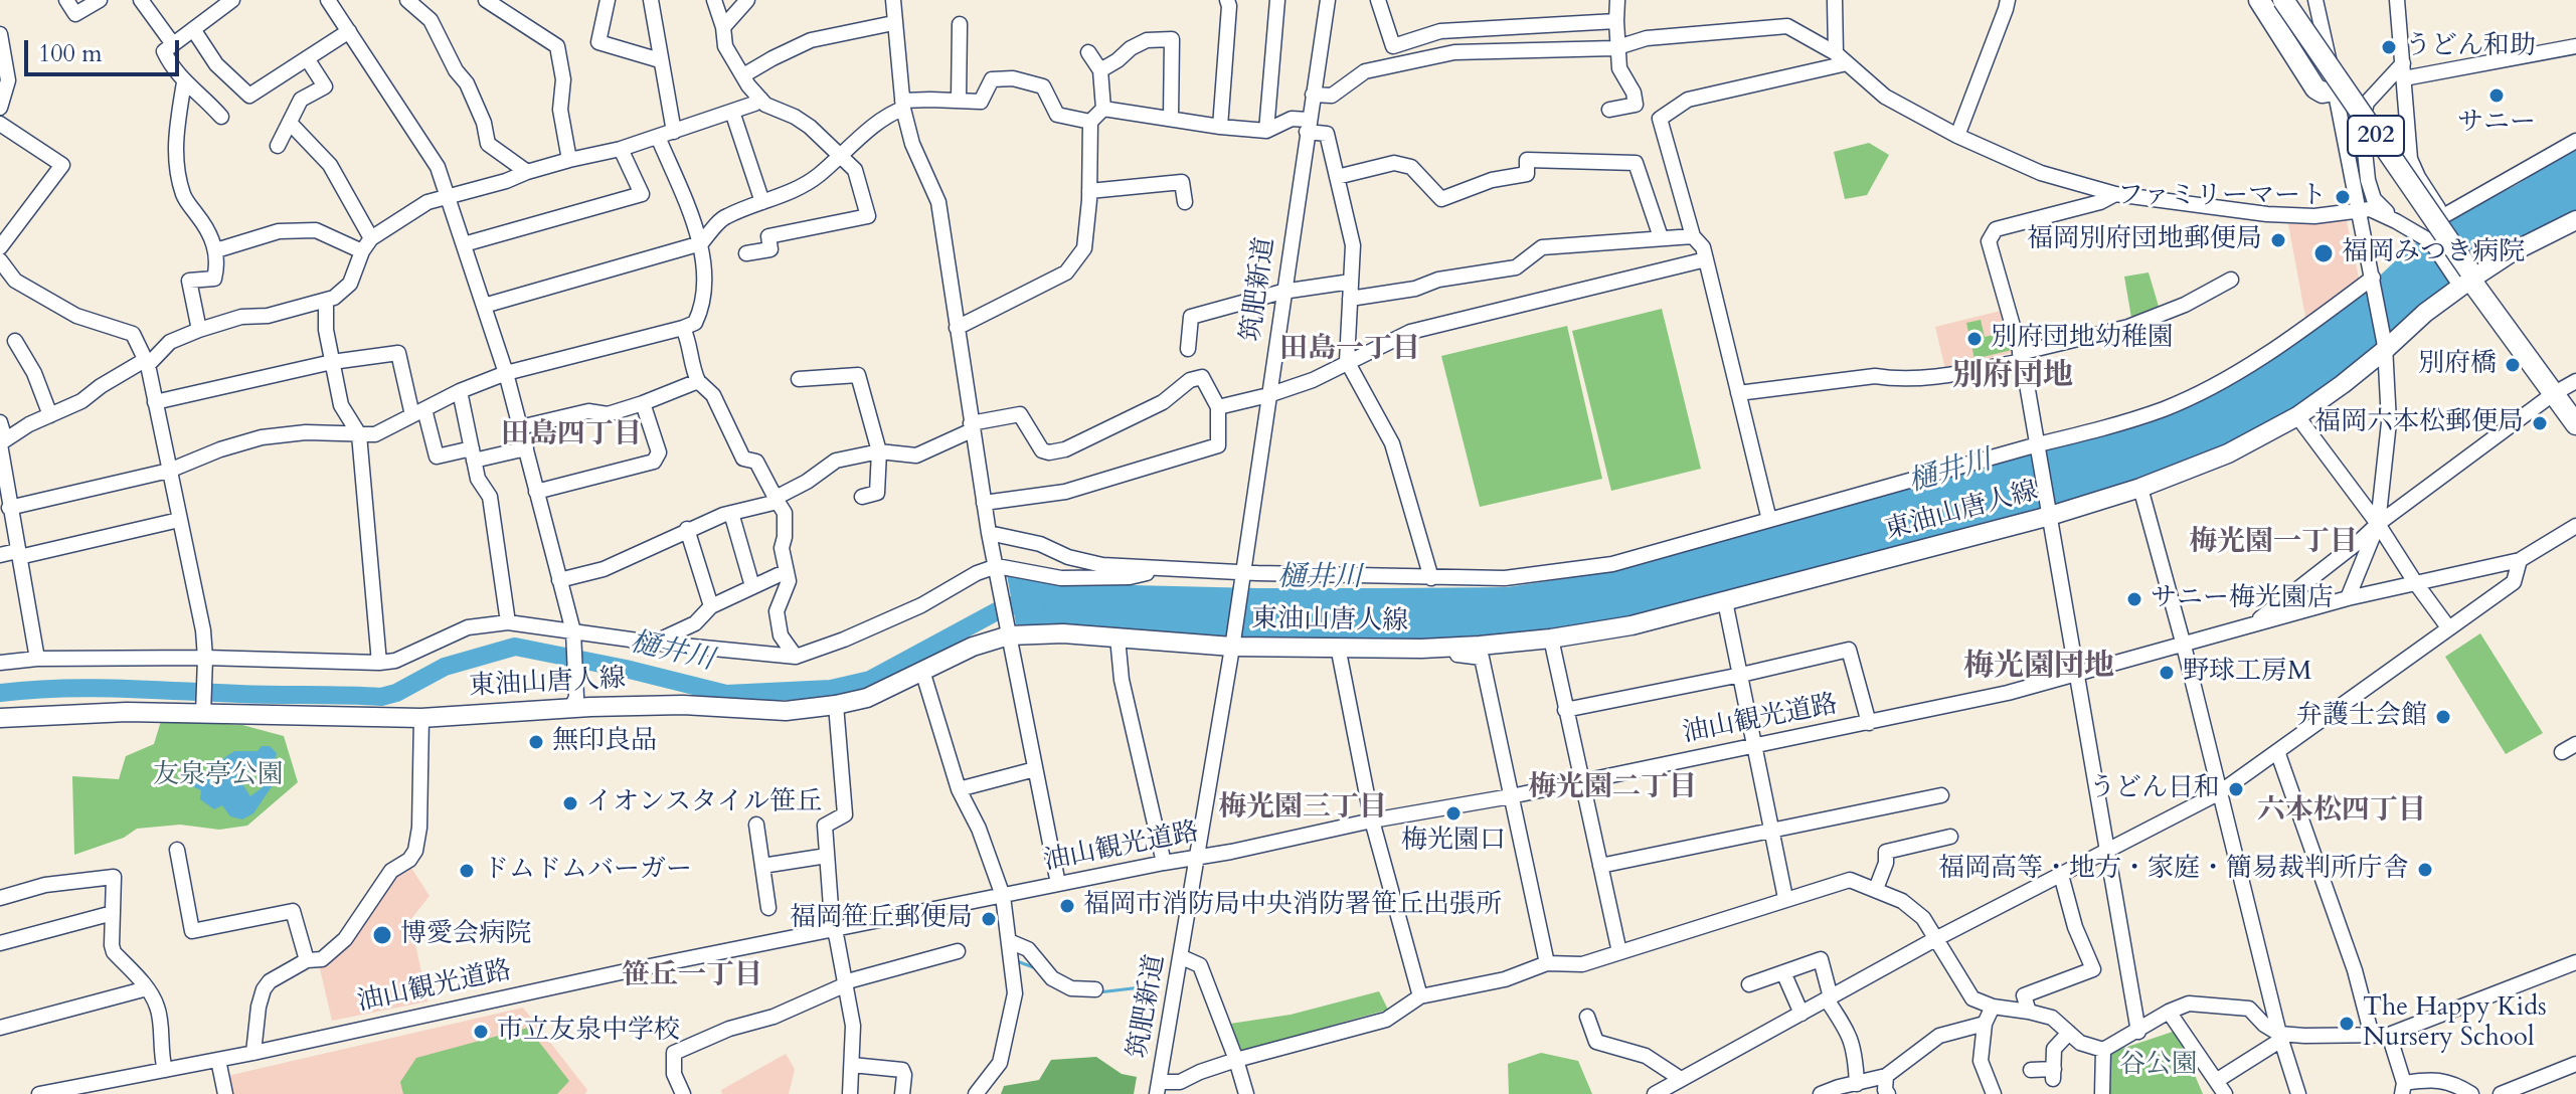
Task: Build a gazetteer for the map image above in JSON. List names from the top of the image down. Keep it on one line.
{"streets":{"highway":["202"],"main road":["東油山唐人線"],"street":["筑肥新道","油山観光道路"]},"crossings":[["202","東油山唐人線"],["筑肥新道","東油山唐人線"],["筑肥新道","油山観光道路"]],"districts":["田島一丁目","別府団地","田島四丁目","梅光園一丁目","梅光園団地","梅光園二丁目","梅光園三丁目","六本松四丁目","笹丘一丁目"],"water":["樋井川"],"parks":["友泉亭公園","谷公園"],"places":["うどん和助","サニー","ファミリーマート","福岡別府団地郵便局","福岡みつき病院","別府団地幼稚園","別府橋","福岡六本松郵便局","サニー梅光園店","野球工房M","弁護士会館","無印良品","うどん日和","イオンスタイル笹丘","梅光園口","福岡高等・地方・家庭・簡易裁判所庁舎","ドムドムバーガー","福岡市消防局中央消防署笹丘出張所","福岡笹丘郵便局","博愛会病院","The Happy Kids Nursery School","市立友泉中学校"],"scale_bar":"100 m"}
